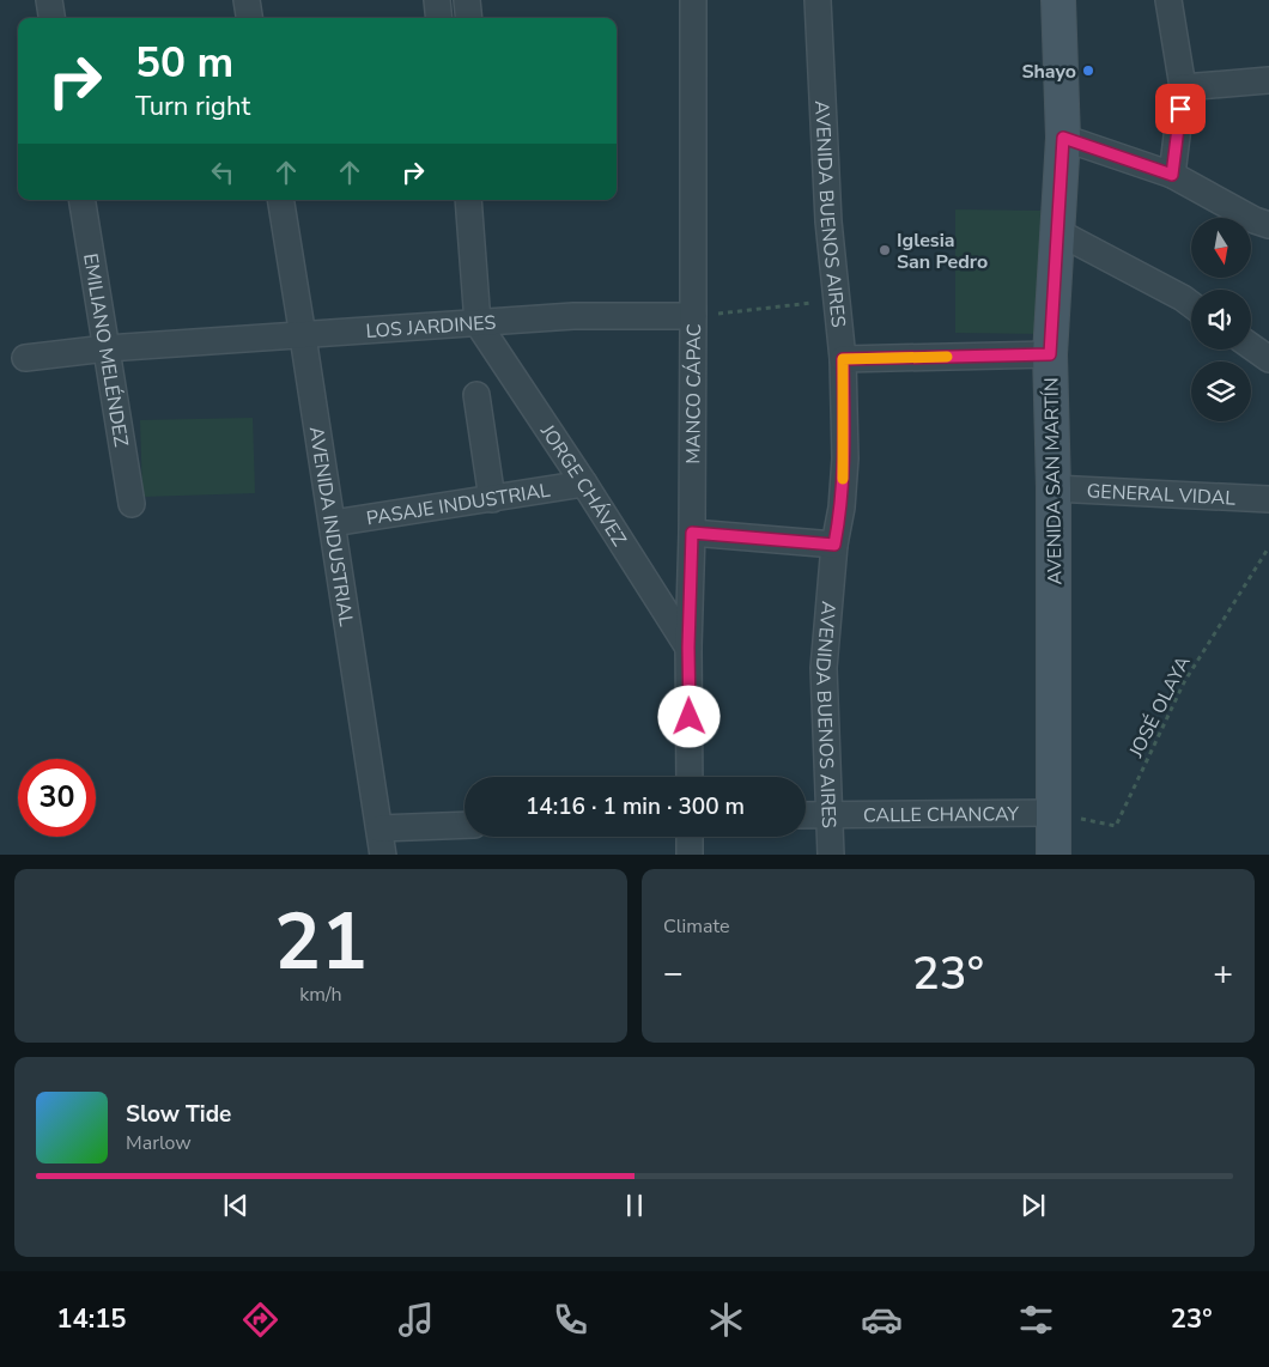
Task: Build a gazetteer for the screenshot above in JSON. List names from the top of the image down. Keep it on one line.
{"streets":{"street":["AVENIDA BUENOS AIRES","LOS JARDINES","EMILIANO MELÉNDEZ","MANCO CÁPAC","AVENIDA SAN MARTÍN","JORGE CHÁVEZ","GENERAL VIDAL","PASAJE INDUSTRIAL","AVENIDA INDUSTRIAL","CALLE CHANCAY"],"path":["JOSÉ OLAYA"]},"crossings":[["AVENIDA BUENOS AIRES","CALLE CHANCAY"],["LOS JARDINES","EMILIANO MELÉNDEZ"],["LOS JARDINES","MANCO CÁPAC"],["LOS JARDINES","JORGE CHÁVEZ"],["LOS JARDINES","AVENIDA INDUSTRIAL"],["MANCO CÁPAC","JORGE CHÁVEZ"],["AVENIDA SAN MARTÍN","GENERAL VIDAL"],["AVENIDA SAN MARTÍN","JOSÉ OLAYA"],["AVENIDA SAN MARTÍN","CALLE CHANCAY"],["JORGE CHÁVEZ","PASAJE INDUSTRIAL"],["PASAJE INDUSTRIAL","AVENIDA INDUSTRIAL"],["JOSÉ OLAYA","CALLE CHANCAY"]],"places":["Shayo","Iglesia San Pedro"],"north":"bottom","page":{"turn":["50 m","Turn right"],"limit":"30","trip":"14:16 · 1 min · 300 m","tile":[["21","km/h"],"Climate"],"heat":["−","23°","+"],"song":["Slow Tide","Marlow"],"tabs":["14:15","23°"]}}
